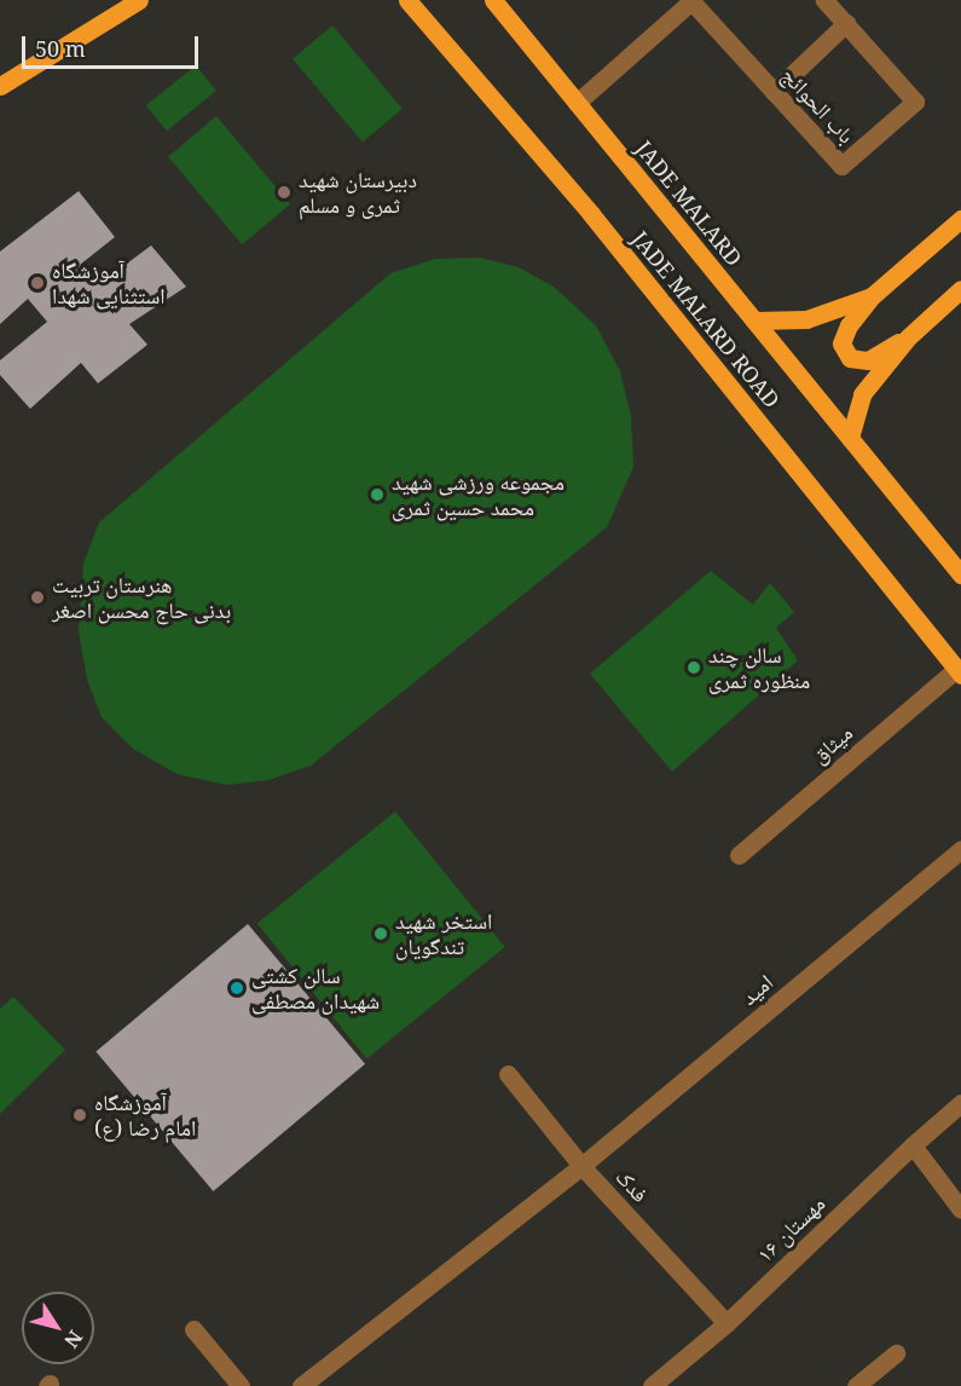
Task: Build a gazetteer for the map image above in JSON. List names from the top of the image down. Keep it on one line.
{"streets":{"main road":["JADE MALARD","JADE MALARD ROAD"],"street":["باب الحوائج","میثاق","امید","فدک","مهستان ۱۶"]},"crossings":[["JADE MALARD ROAD","میثاق"],["امید","فدک"],["فدک","مهستان ۱۶"]],"places":["دبیرستان شهید ثمری و مسلم","آموزشگاه استثنایی شهدا","مجموعه ورزشی شهید محمد حسین ثمری","هنرستان تربیت بدنی حاج محسن اصغر","سالن چند منظوره ثمری","استخر شهید تندگویان","سالن کشتی شهیدان مصطفی","آموزشگاه امام رضا (ع)"],"scale_bar":"50 m","north":"bottom right"}
